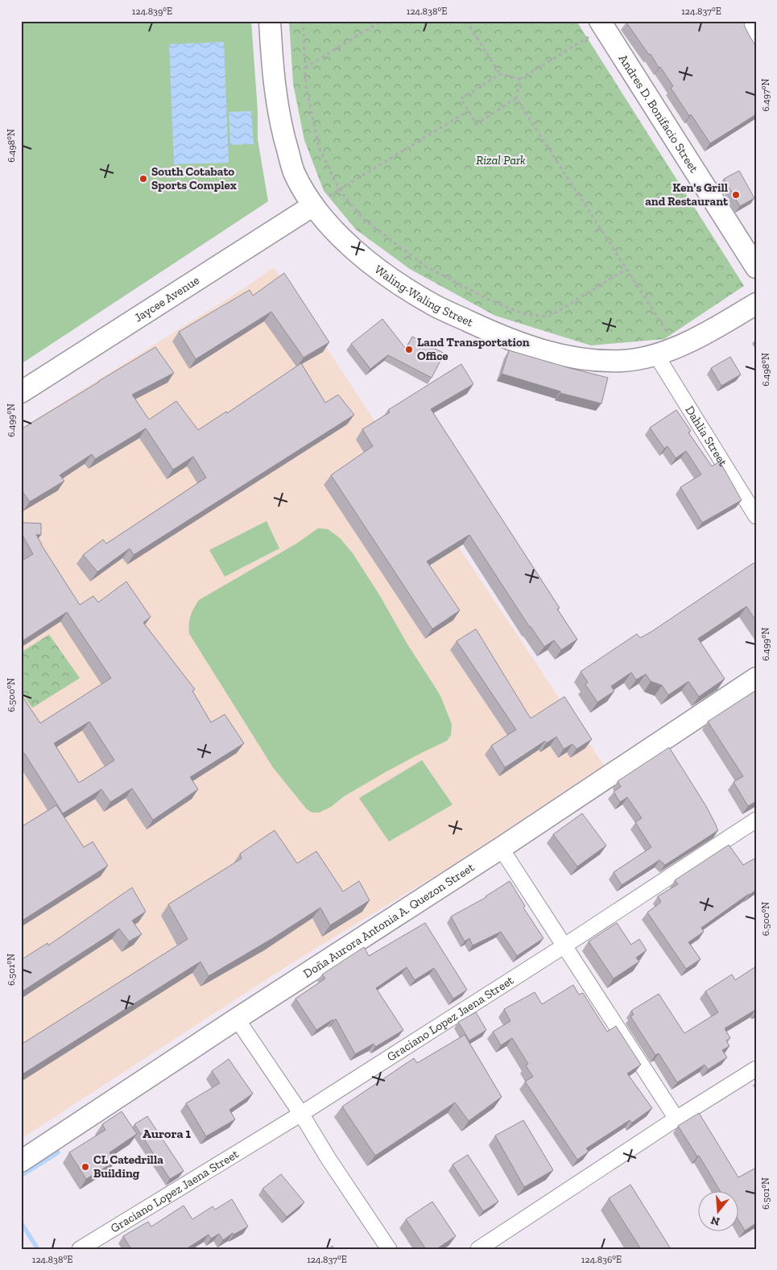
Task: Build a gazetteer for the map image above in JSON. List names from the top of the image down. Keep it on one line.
{"streets":{"street":["Andres D. Bonifacio Street","Waling-Waling Street","Jaycee Avenue","Dahlia Street","Doña Aurora Antonia A. Quezon Street","Graciano Lopez Jaena Street"]},"crossings":[["Waling-Waling Street","Jaycee Avenue"],["Waling-Waling Street","Dahlia Street"]],"districts":["Aurora 1"],"parks":["Rizal Park"],"places":["South Cotabato Sports Complex","Ken's Grill and Restaurant","Land Transportation Office","CL Catedrilla Building"],"north":"bottom","coordinates":["124.839°E","124.838°E","124.837°E","6.497°N","6.498°N","6.499°N","6.500°N","6.501°N","124.836°E"]}
